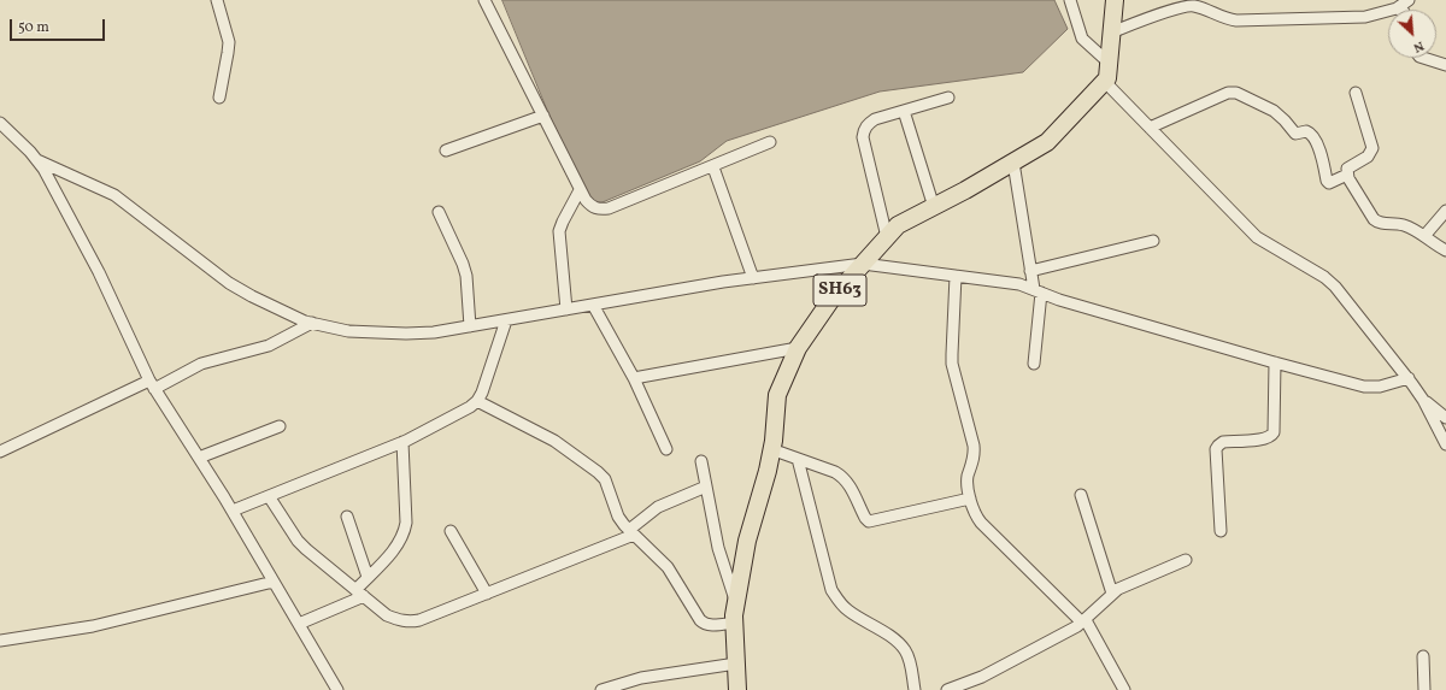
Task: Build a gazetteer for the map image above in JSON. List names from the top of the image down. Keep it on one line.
{"streets":{"main road":["SH63"]},"scale_bar":"50 m","north":"bottom right"}
